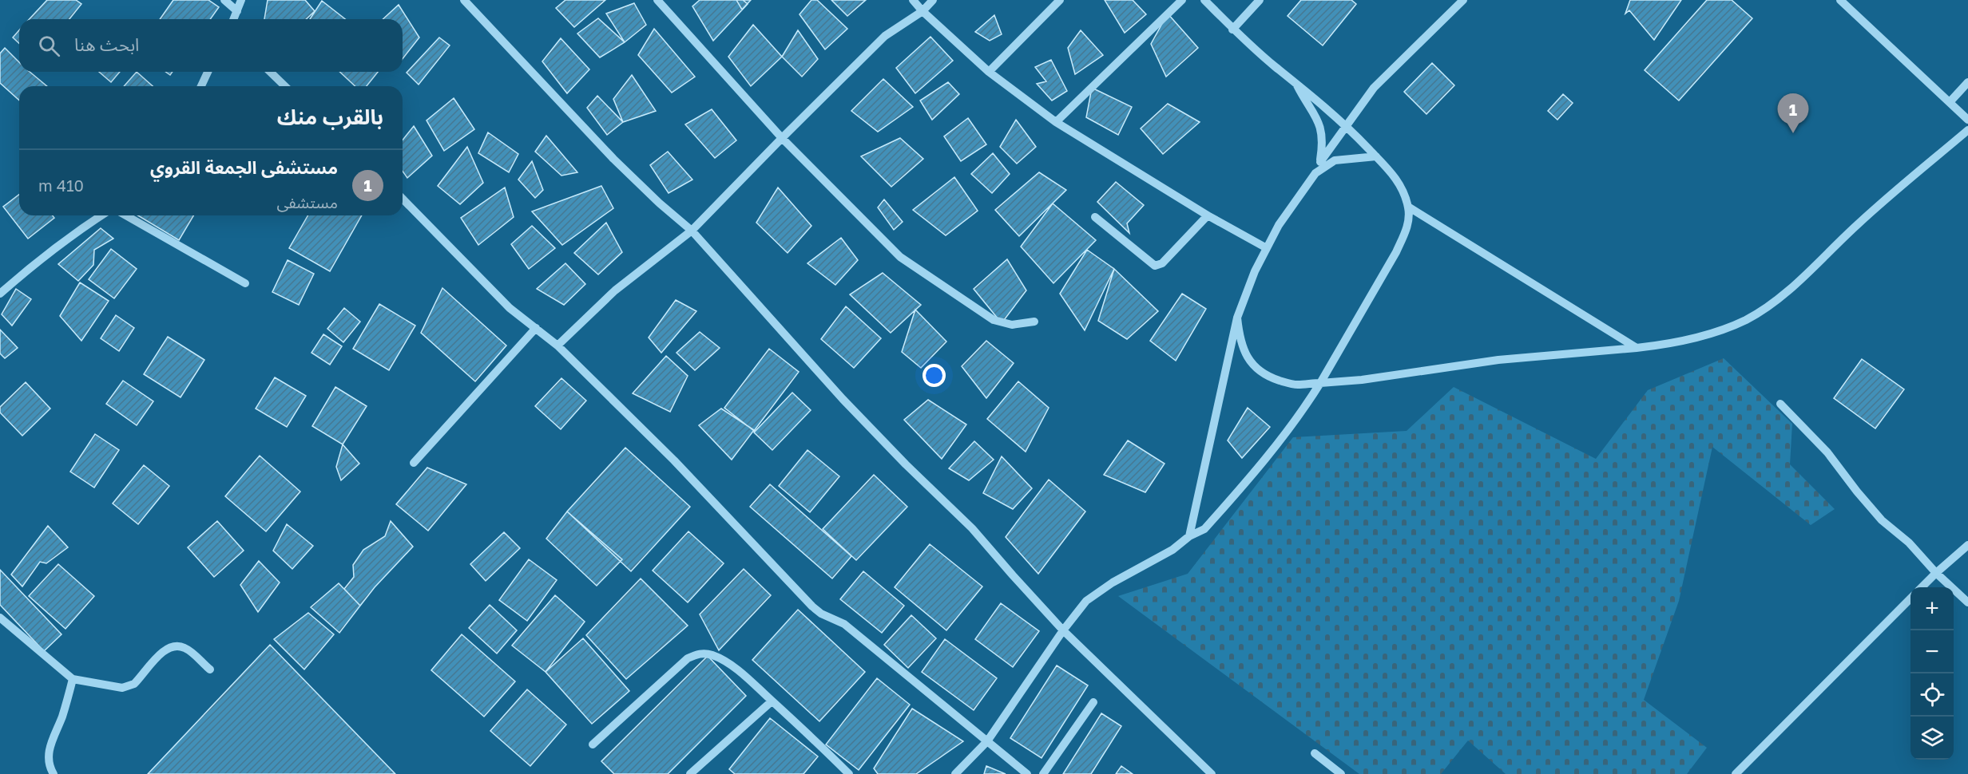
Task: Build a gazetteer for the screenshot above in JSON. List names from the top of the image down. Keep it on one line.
{"page":{"search":"ابحث هنا","heading":"بالقرب منك","pins":"1","list":[{"mark":"1","name":"مستشفى الجمعة القروي","note":"مستشفى","value":"410 m"}],"map_buttons":["+","−"]}}
